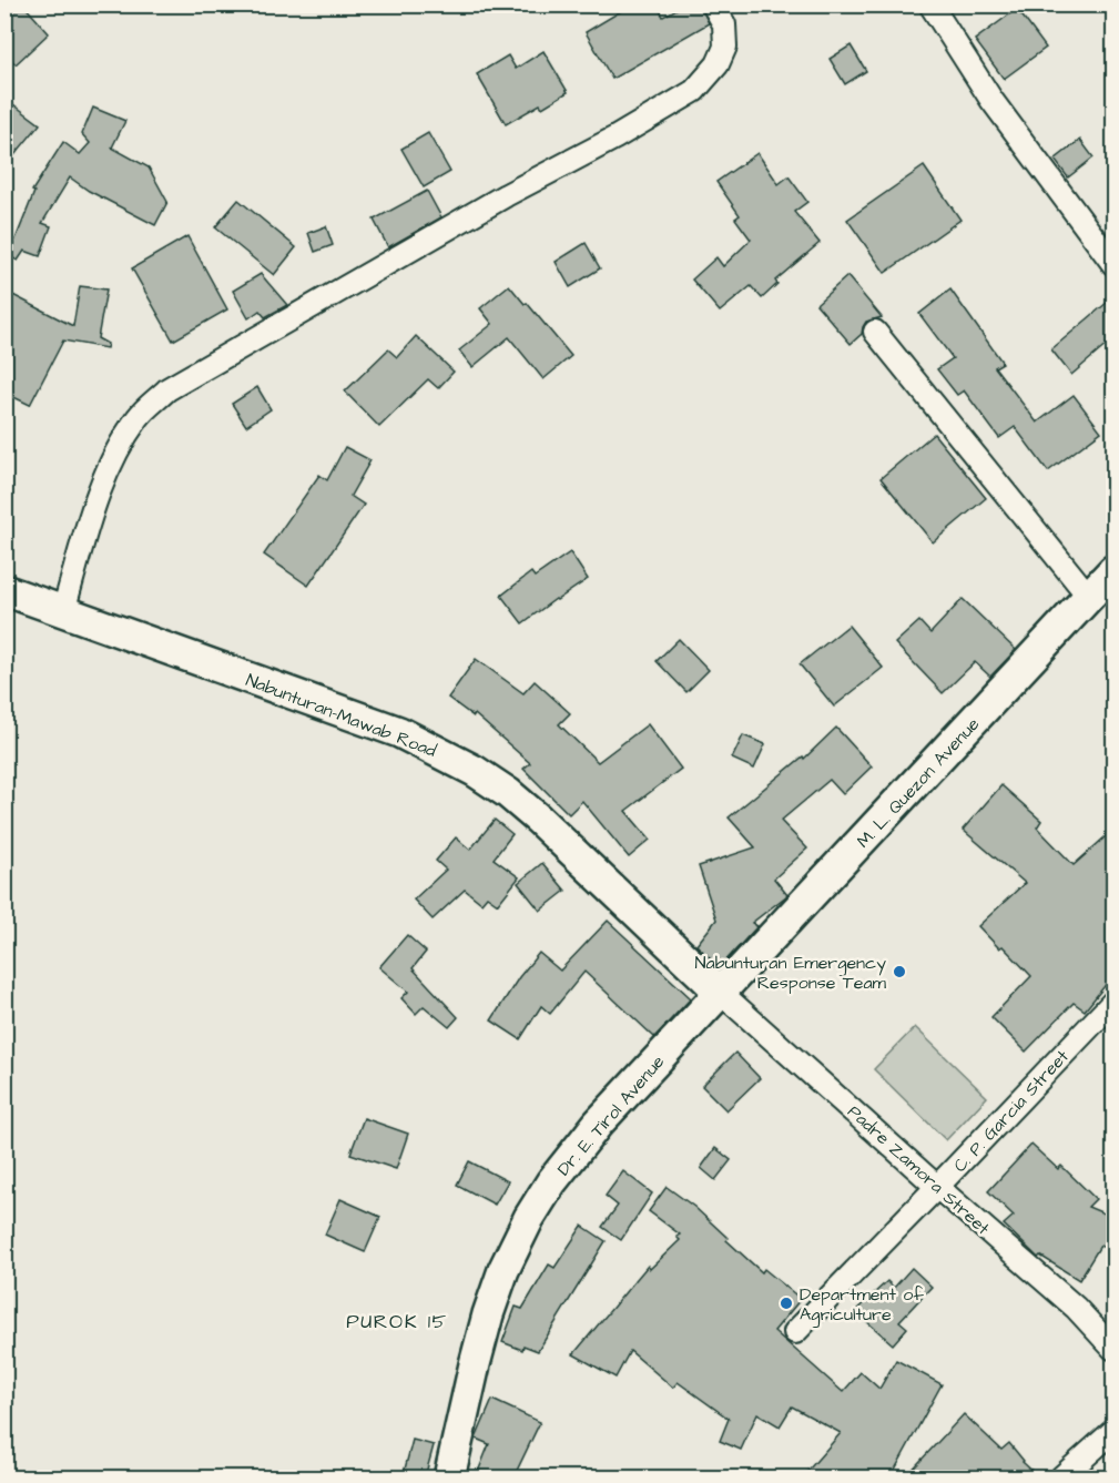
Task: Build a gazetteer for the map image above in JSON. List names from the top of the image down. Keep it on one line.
{"streets":{"main road":["Nabunturan-Mawab Road","M. L. Quezon Avenue","Dr. E. Tirol Avenue"],"street":["C. P. Garcia Street","Padre Zamora Street"]},"crossings":[["Nabunturan-Mawab Road","M. L. Quezon Avenue"],["Nabunturan-Mawab Road","Dr. E. Tirol Avenue"],["Nabunturan-Mawab Road","Padre Zamora Street"],["M. L. Quezon Avenue","Dr. E. Tirol Avenue"],["M. L. Quezon Avenue","Padre Zamora Street"],["C. P. Garcia Street","Padre Zamora Street"],["Dr. E. Tirol Avenue","Padre Zamora Street"]],"districts":["PUROK 15"],"places":["Nabunturan Emergency Response Team","Department of Agriculture"]}
